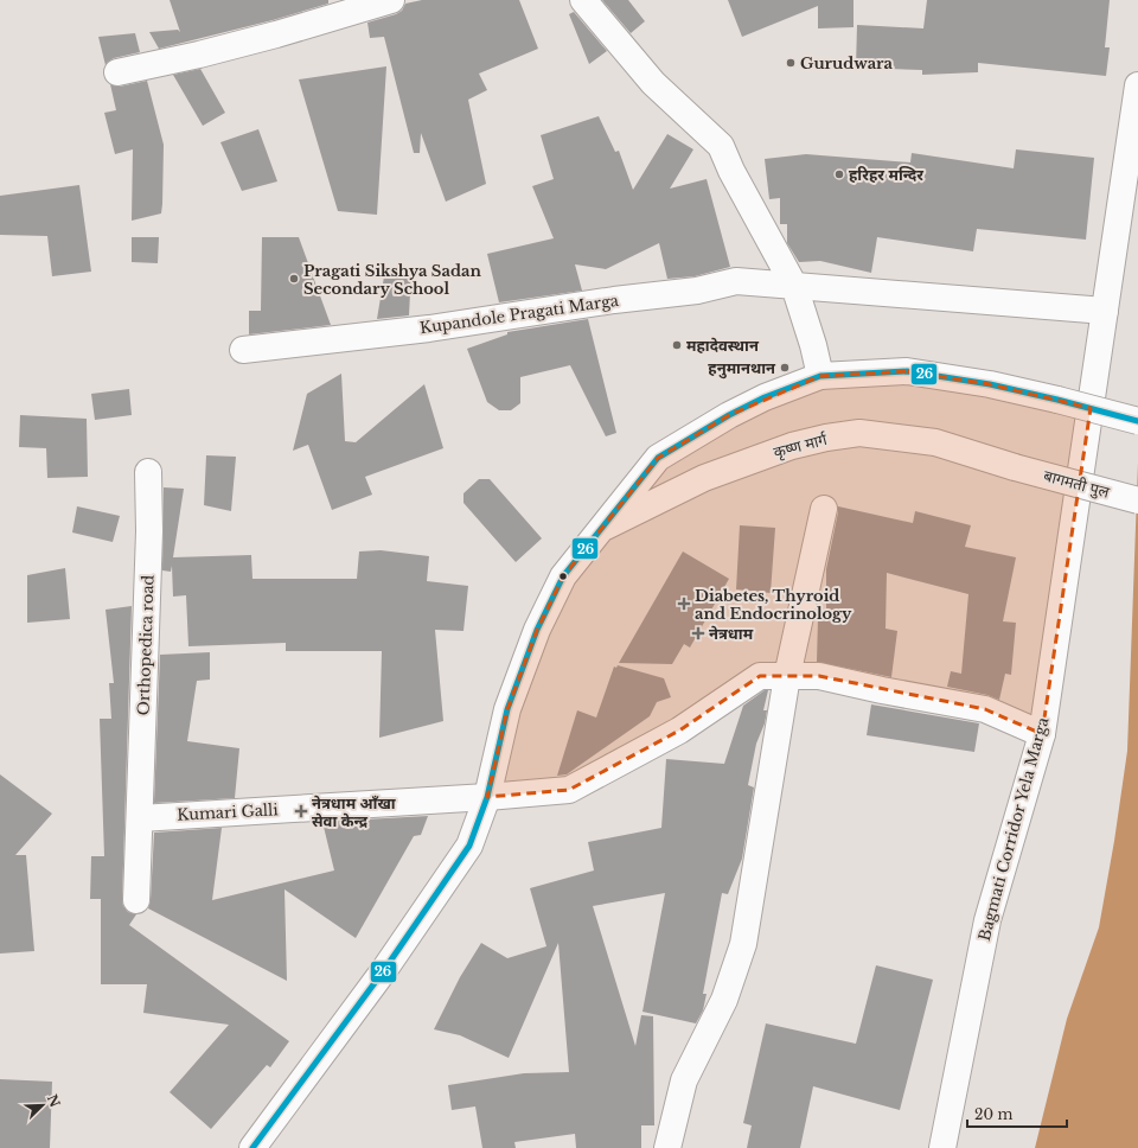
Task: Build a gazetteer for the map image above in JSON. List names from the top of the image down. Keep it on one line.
{"streets":{"street":["Kupandole Pragati Marga","कृष्ण मार्ग","बागमती पुल","Orthopedica road","Kumari Galli","Bagmati Corridor Yela Marga"]},"crossings":[["Kupandole Pragati Marga","Bagmati Corridor Yela Marga"],["कृष्ण मार्ग","बागमती पुल"],["Orthopedica road","Kumari Galli"]],"places":{"other":["Gurudwara","हरिहर मन्दिर","Pragati Sikshya Sadan Secondary School","महादेवस्थान","हनुमानथान"],"health":["Diabetes, Thyroid and Endocrinology","नेत्रधाम","नेत्रधाम आँखा सेवा केन्द्र"]},"lines":["transit line 26"],"scale_bar":"20 m","north":"top right"}
